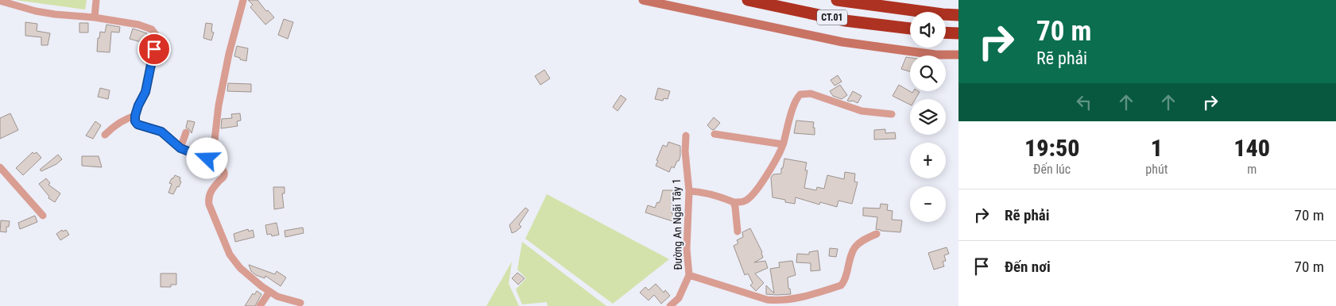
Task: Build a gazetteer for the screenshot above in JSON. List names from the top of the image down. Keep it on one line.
{"streets":{"highway":["CT.01"],"street":["Đường An Ngãi Tây 1"]},"page":{"turn":["70 m","Rẽ phải"],"map_buttons":["+","−"],"eta":["19:50","Đến lúc","1","phút","140","m"],"list":[{"name":"Rẽ phải","value":"70 m"},{"name":"Đến nơi","value":"70 m"}]}}
